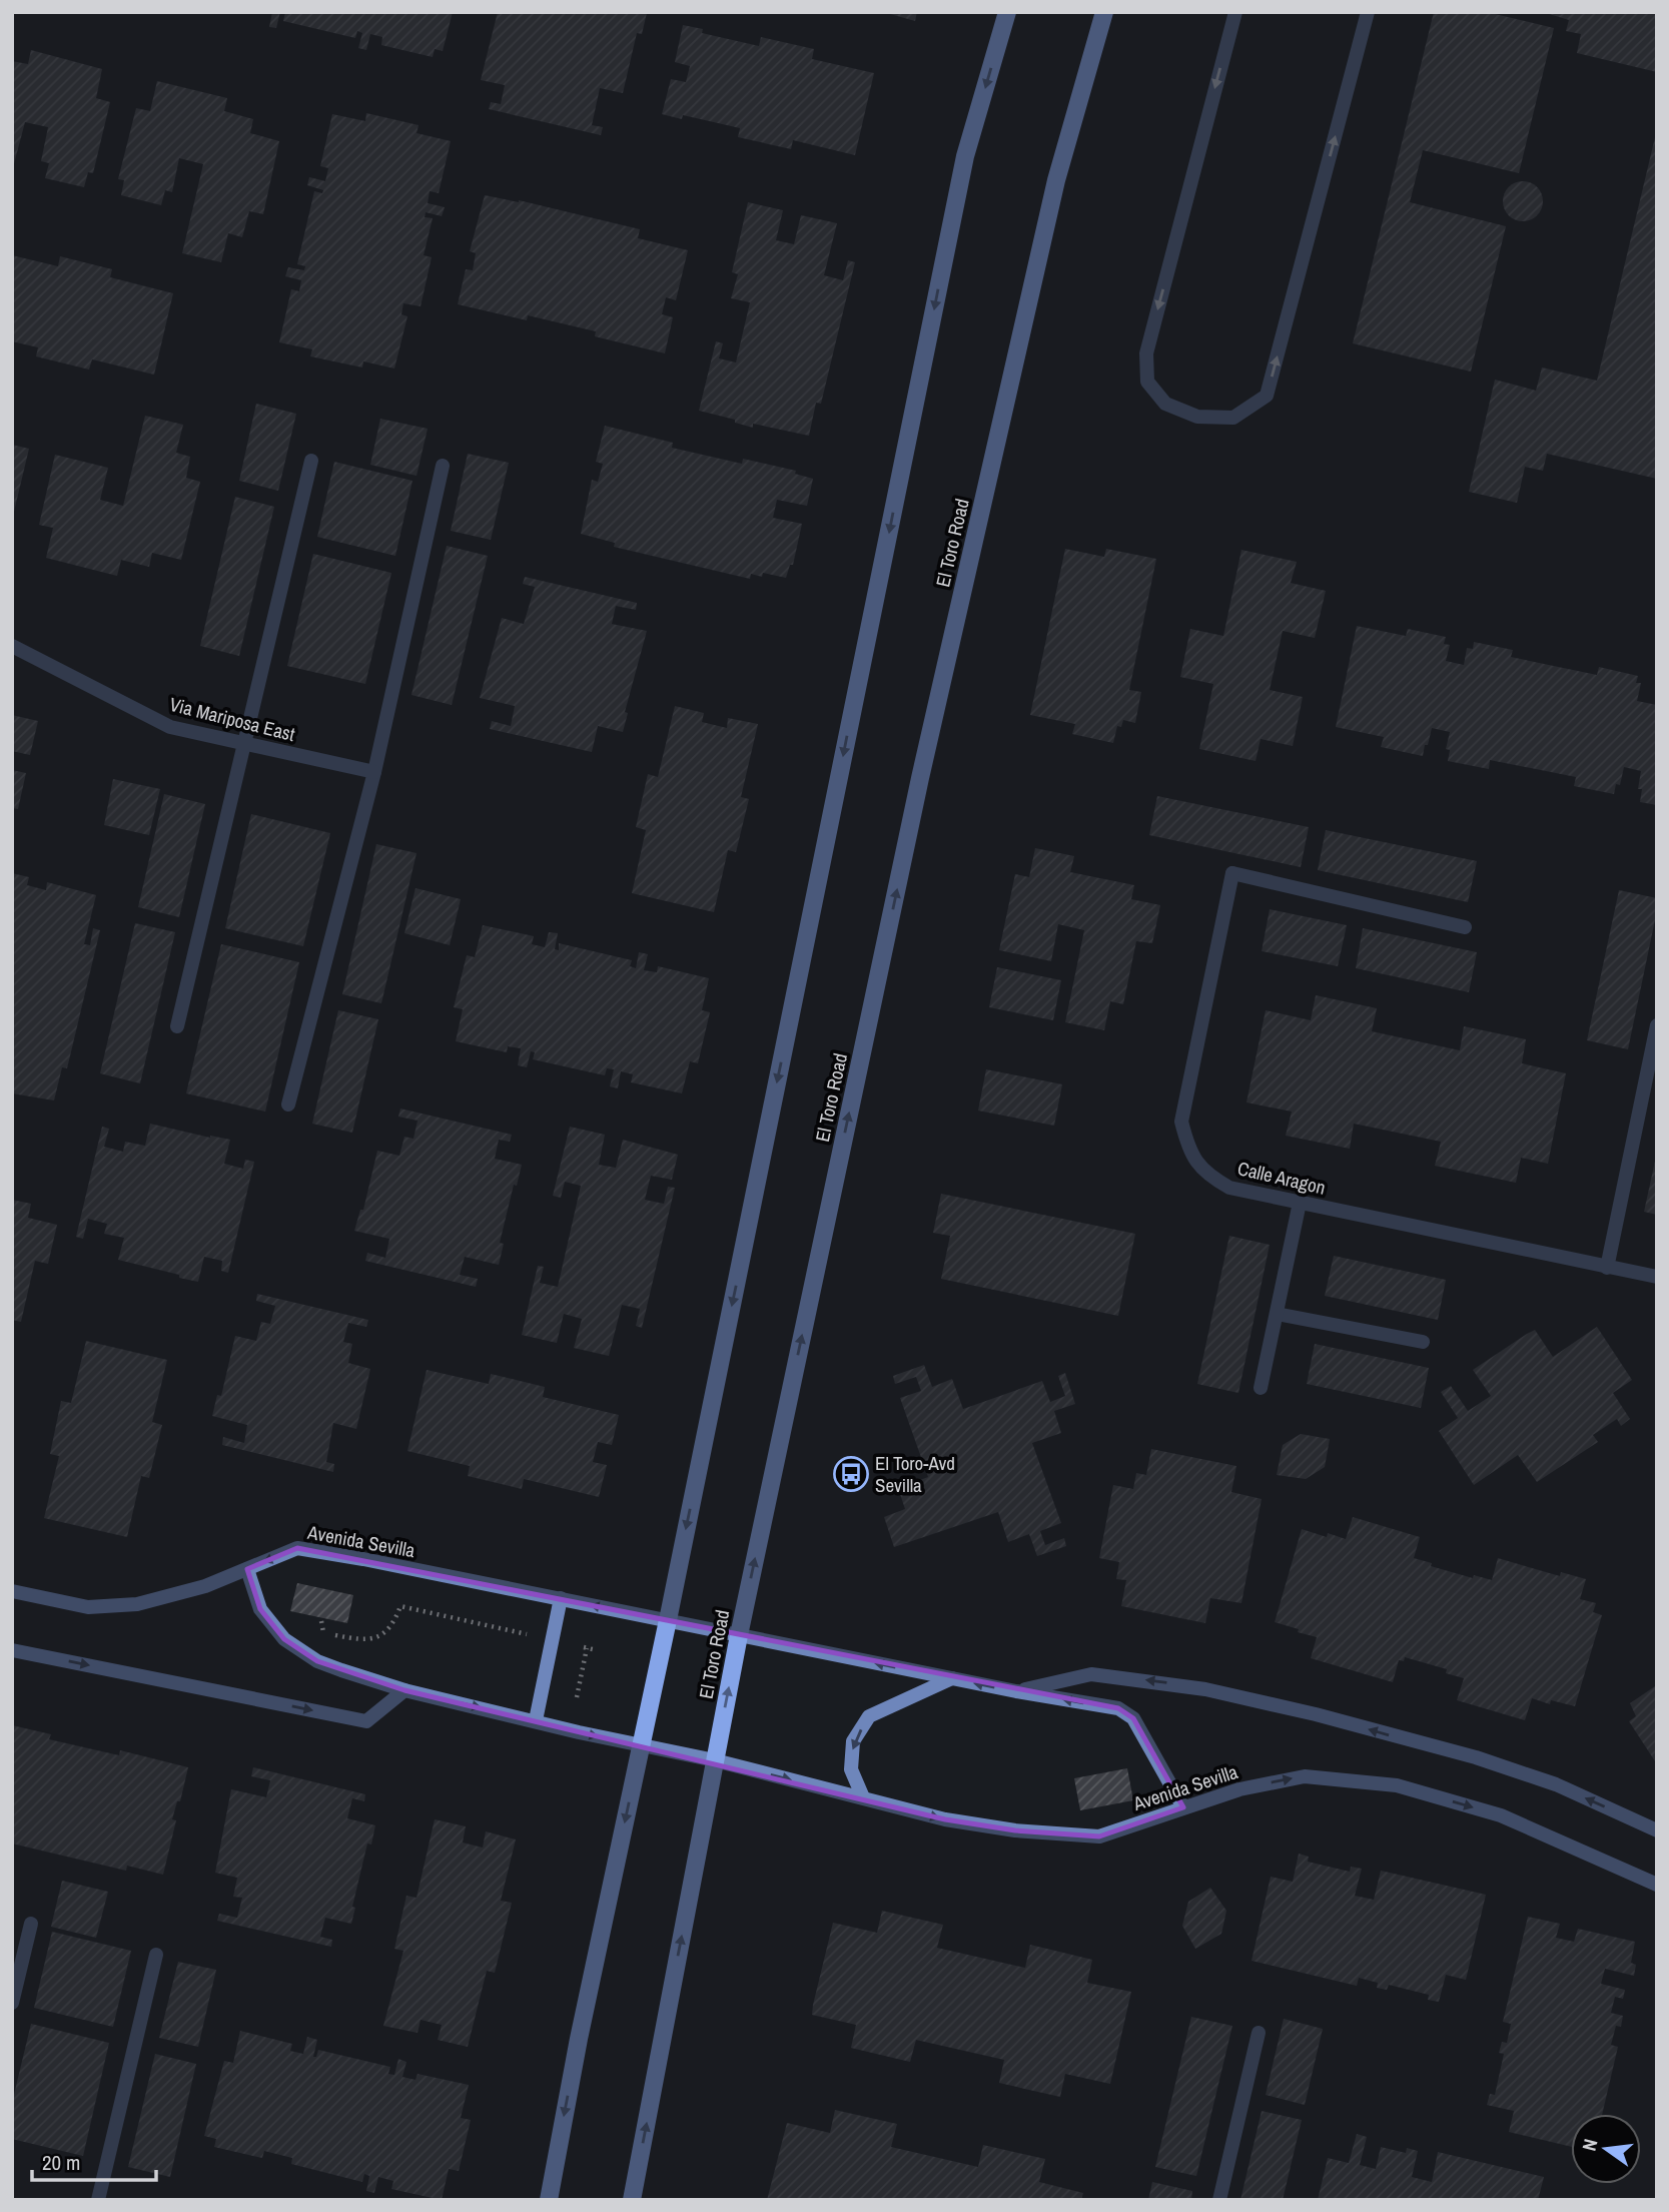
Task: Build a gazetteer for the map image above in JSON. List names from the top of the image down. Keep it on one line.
{"streets":{"main road":["El Toro Road"],"street":["Via Mariposa East","Calle Aragon","Avenida Sevilla"]},"crossings":[["El Toro Road","Avenida Sevilla"]],"places":{"bus stop":["El Toro-Avd Sevilla"]},"scale_bar":"20 m","north":"left"}
